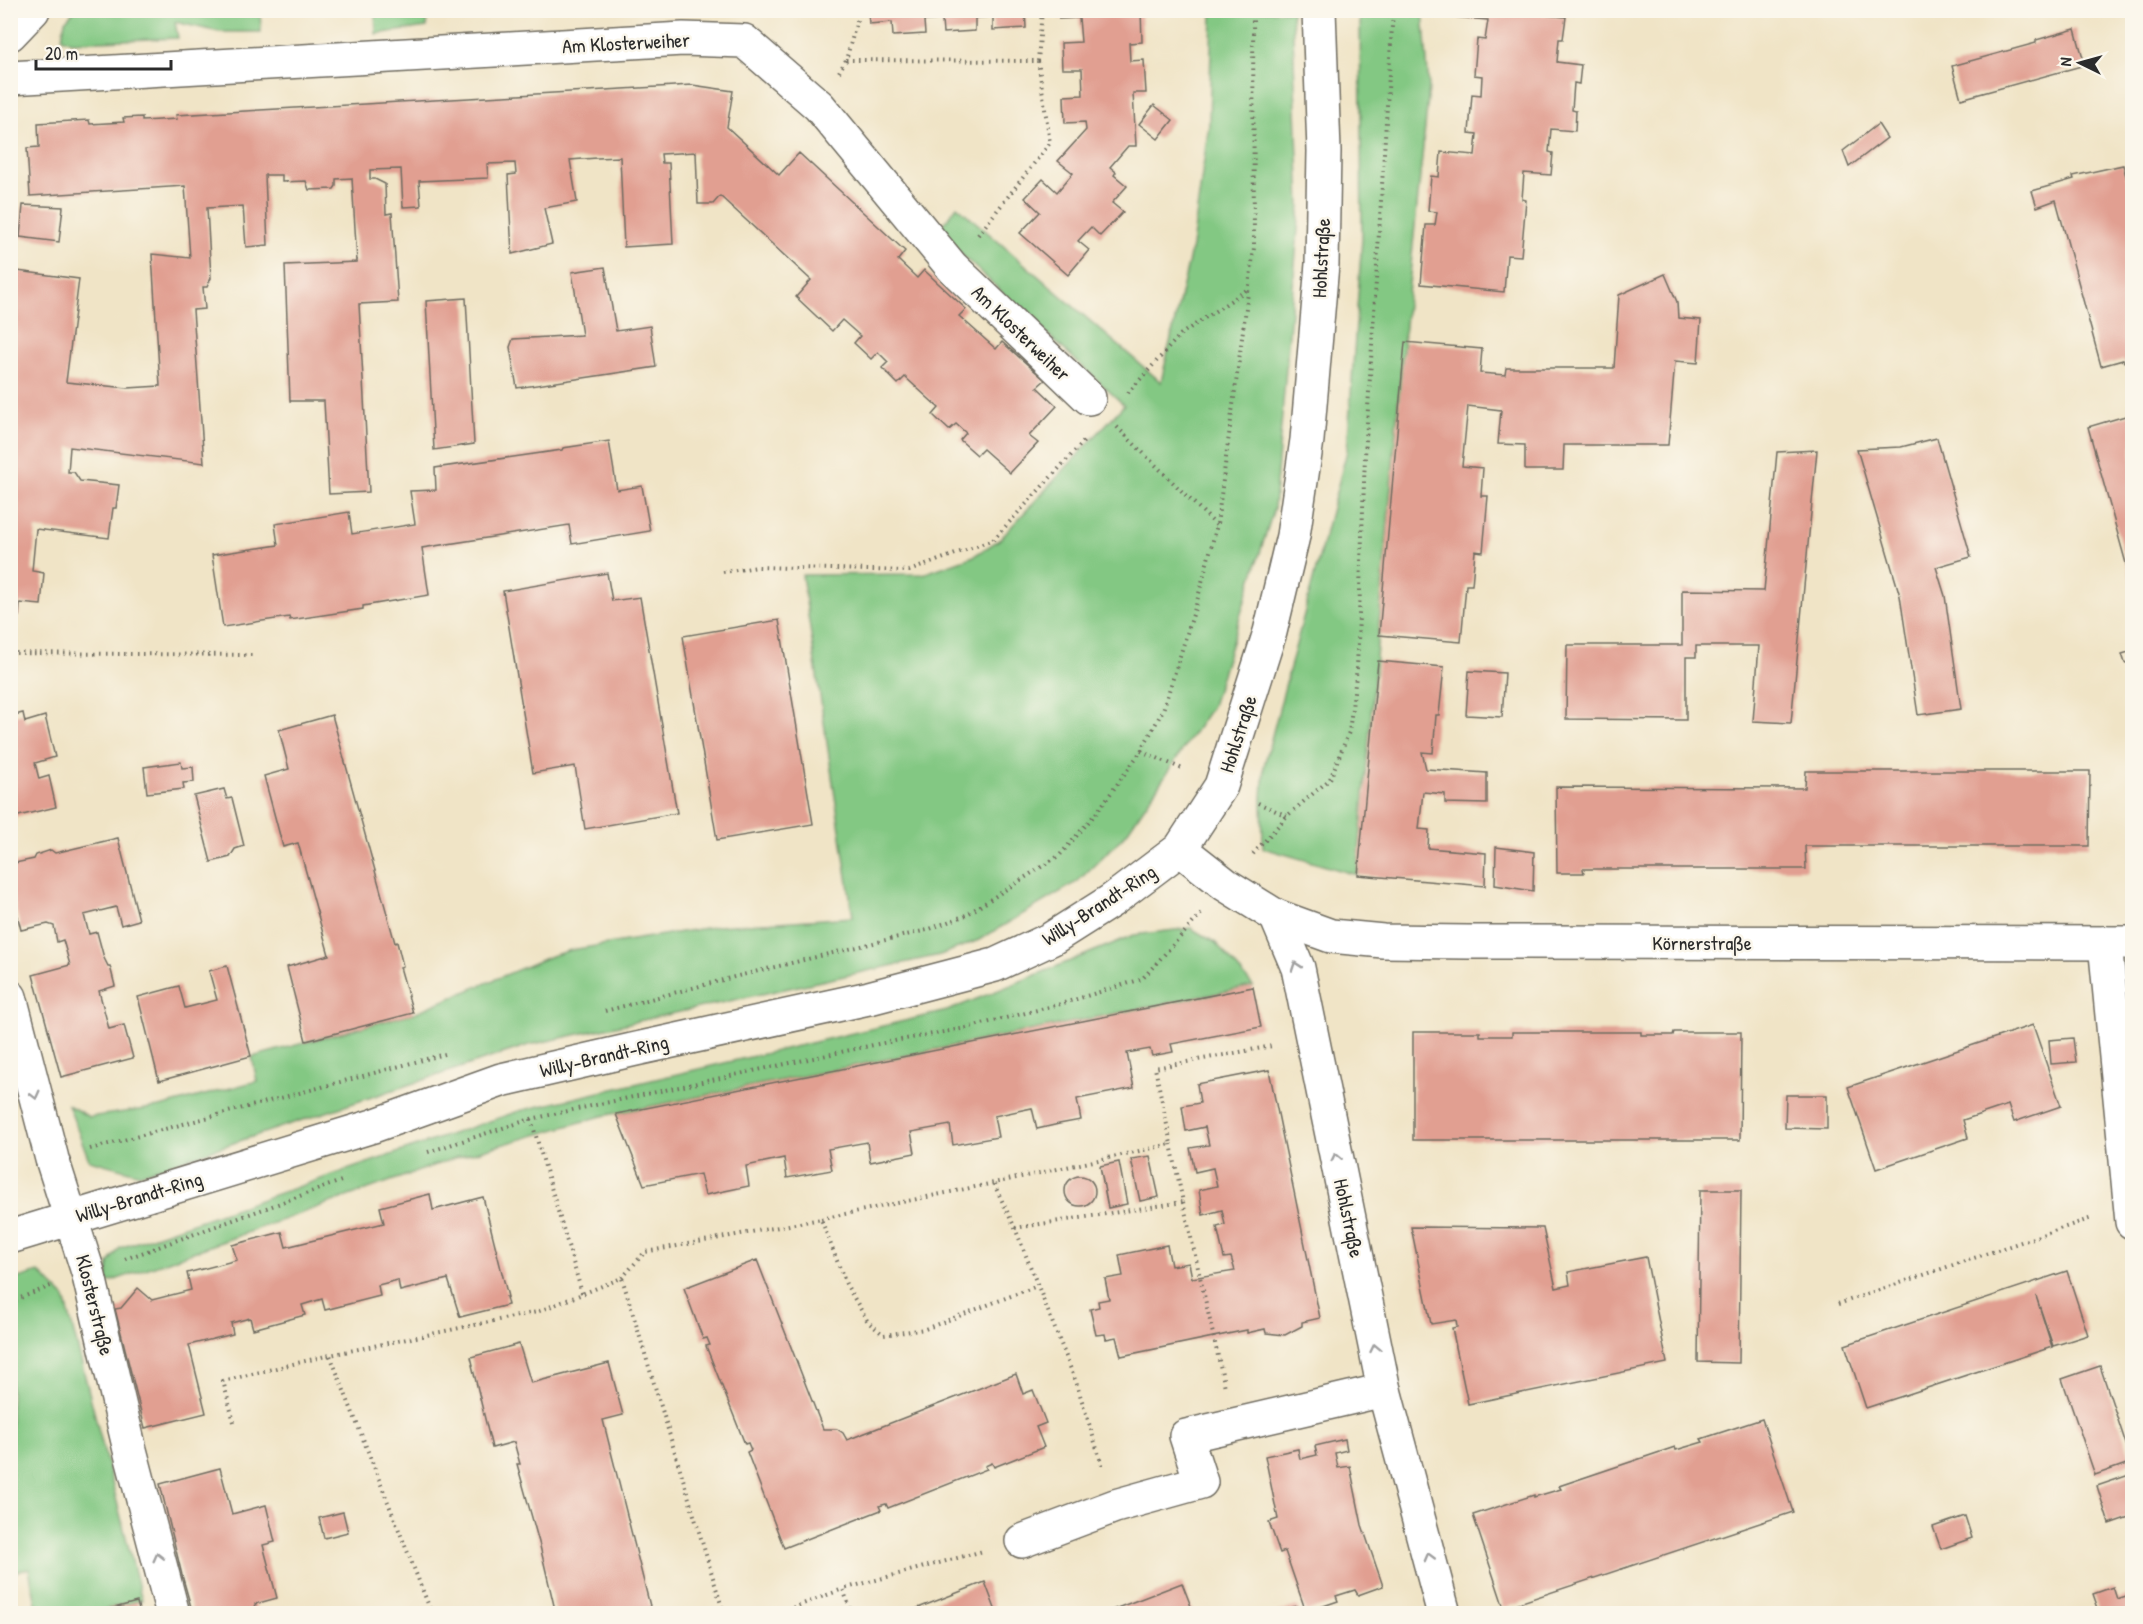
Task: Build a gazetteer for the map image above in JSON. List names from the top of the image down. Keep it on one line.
{"streets":{"street":["Am Klosterweiher","Hohlstraße","Willy-Brandt-Ring","Körnerstraße","Klosterstraße"]},"crossings":[["Hohlstraße","Willy-Brandt-Ring"],["Hohlstraße","Körnerstraße"],["Willy-Brandt-Ring","Klosterstraße"]],"one_way":["Hohlstraße"],"scale_bar":"20 m","north":"left"}
